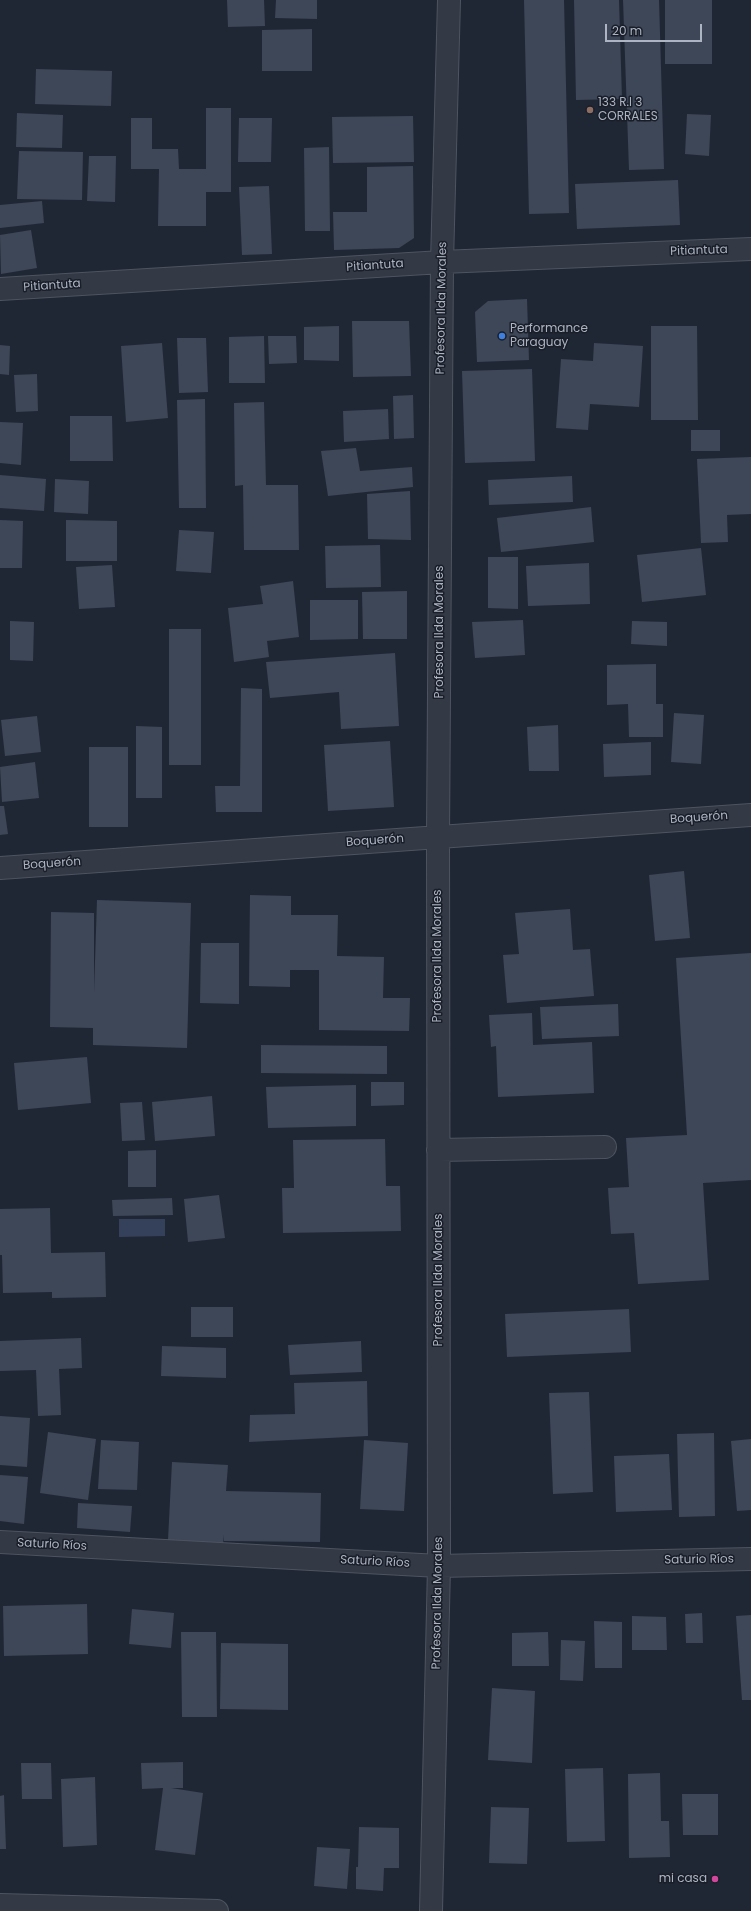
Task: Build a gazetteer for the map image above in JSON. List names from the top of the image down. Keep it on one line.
{"streets":{"street":["Pitiantuta","Profesora Ilda Morales","Boquerón","Saturio Ríos"]},"crossings":[["Pitiantuta","Profesora Ilda Morales"],["Profesora Ilda Morales","Boquerón"],["Profesora Ilda Morales","Saturio Ríos"]],"places":["133 R.I 3 CORRALES","Performance Paraguay","mi casa"],"scale_bar":"20 m"}
